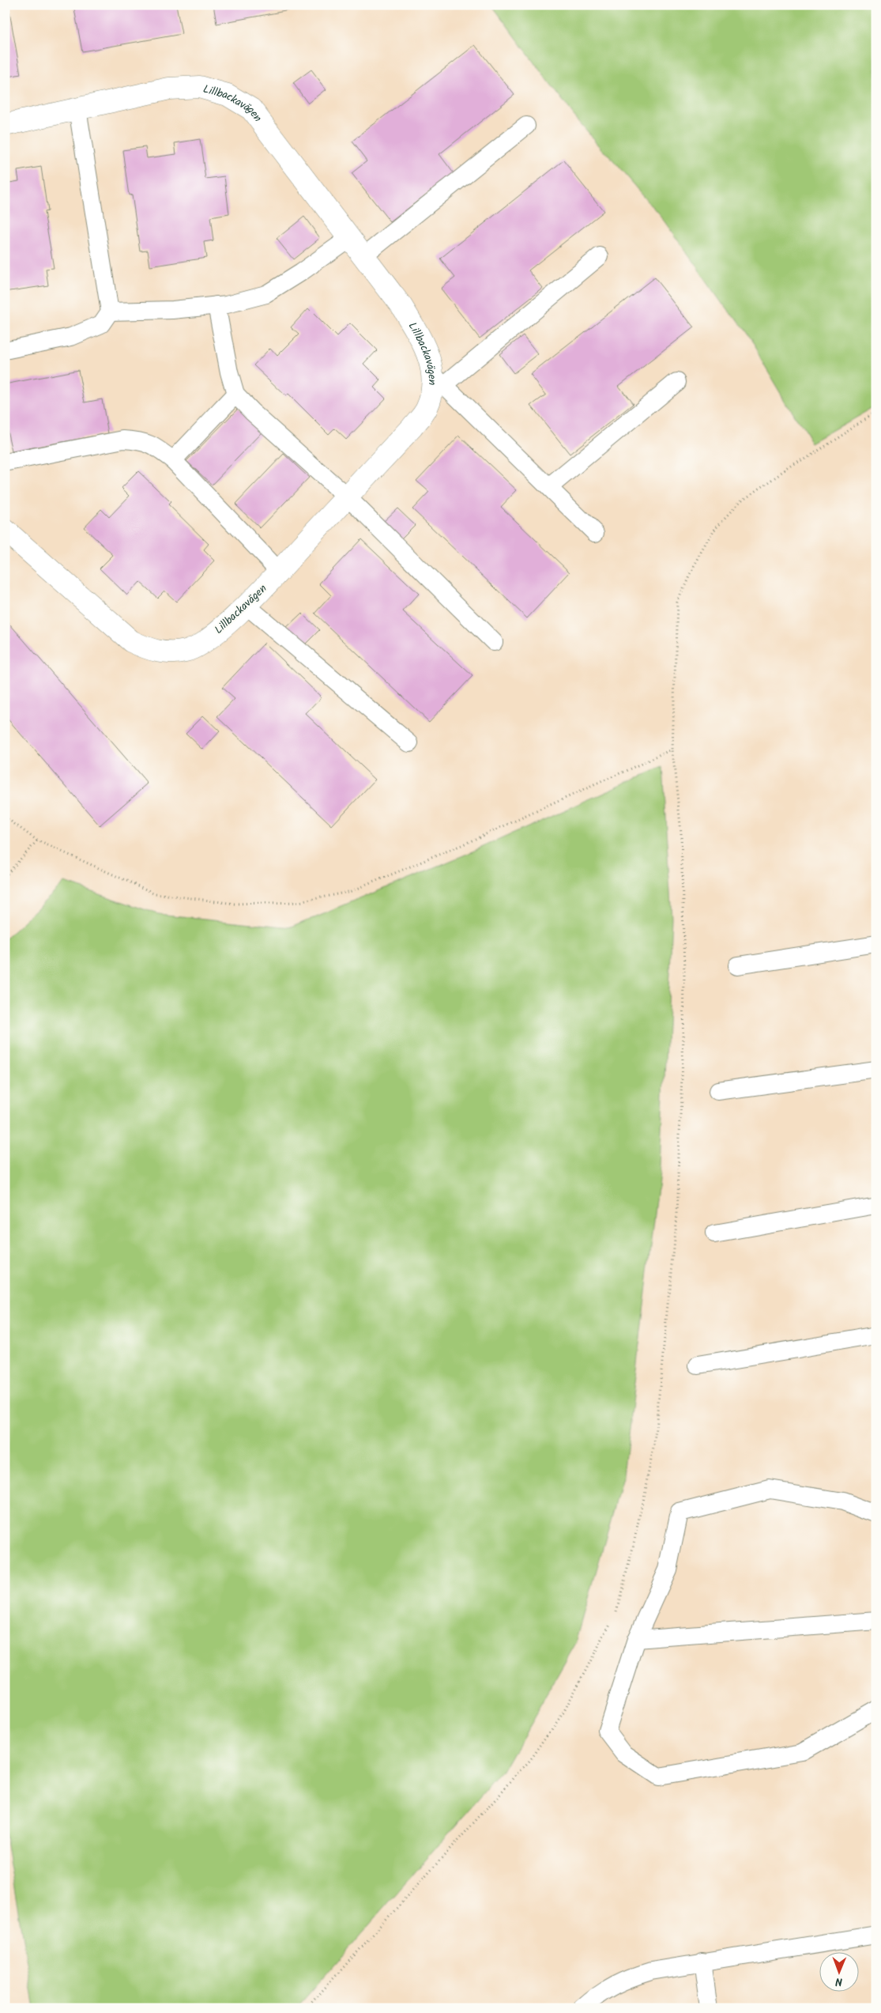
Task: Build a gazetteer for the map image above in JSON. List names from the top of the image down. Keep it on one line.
{"streets":{"street":["Lillbackavägen"]},"north":"bottom"}
